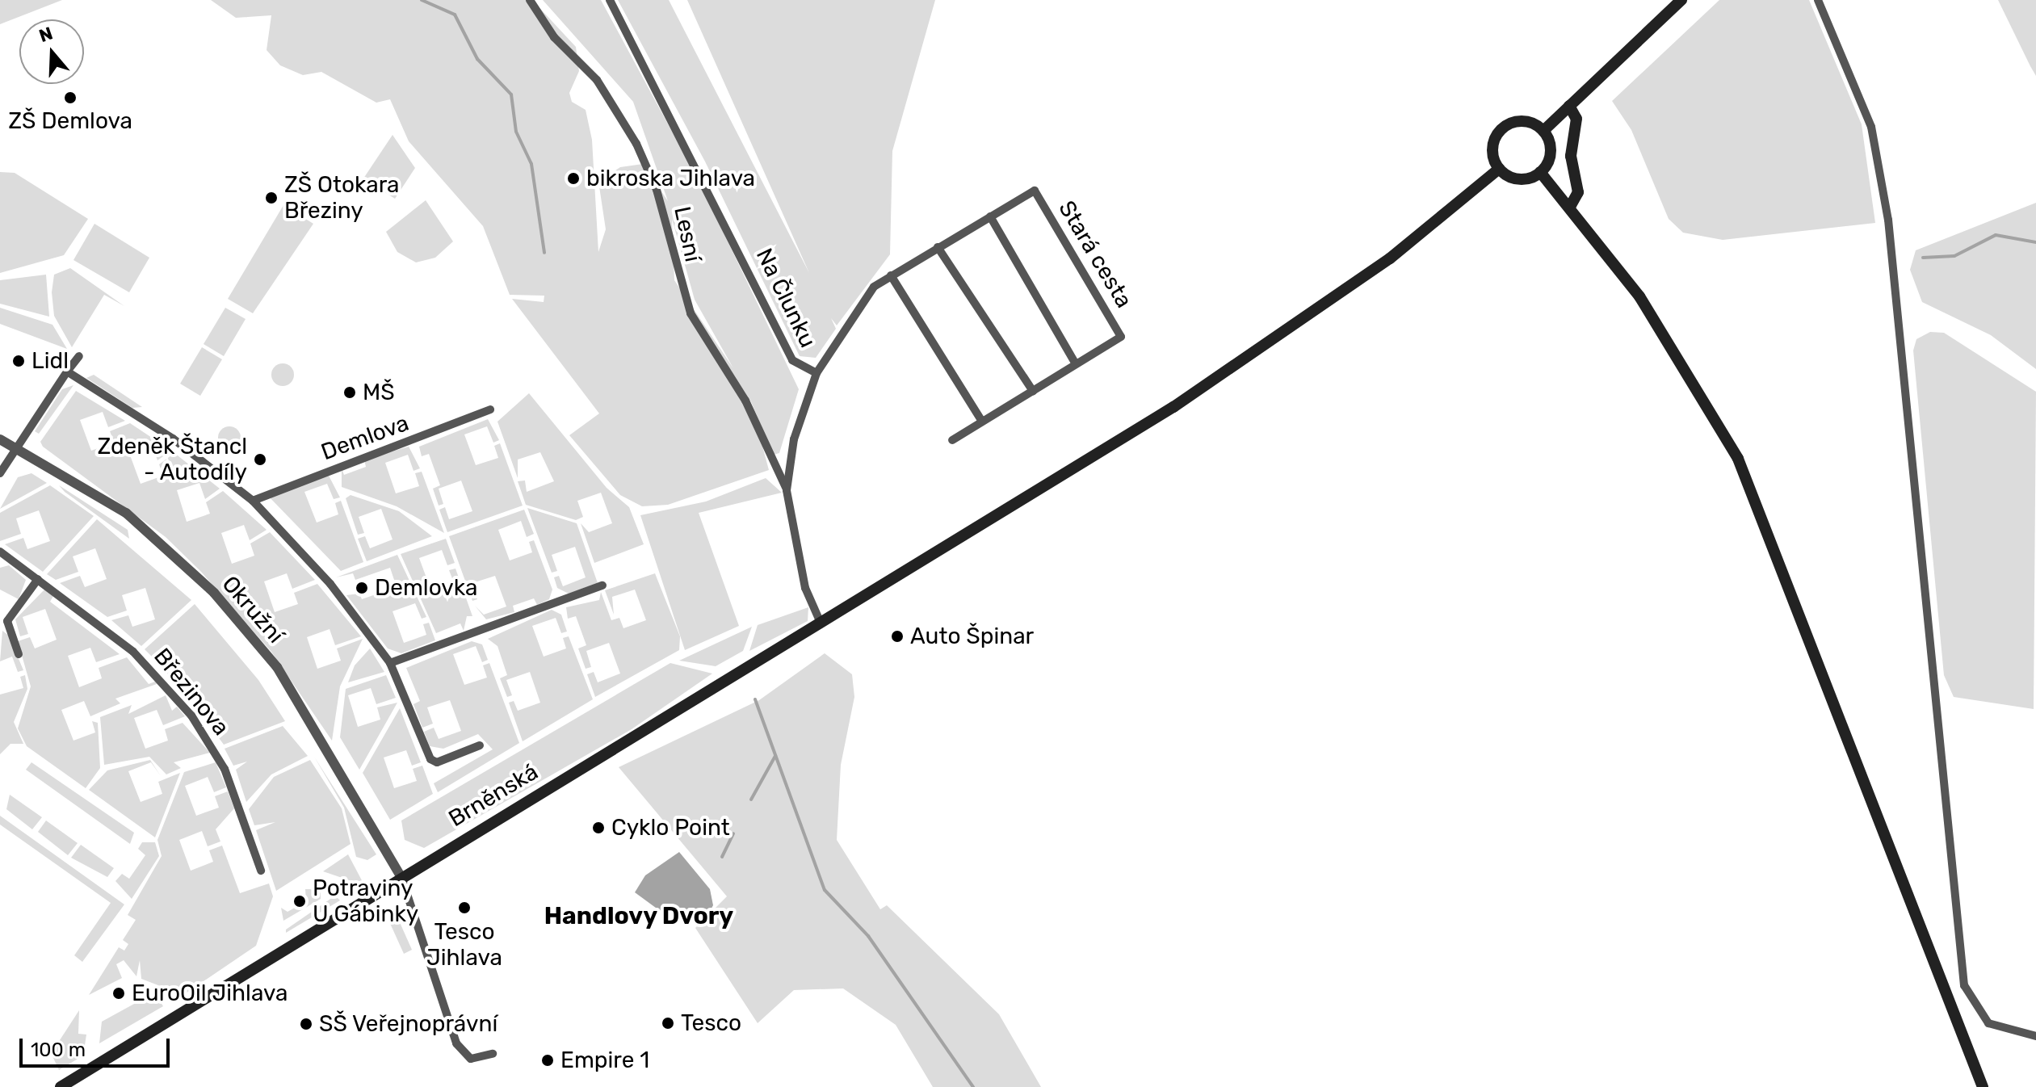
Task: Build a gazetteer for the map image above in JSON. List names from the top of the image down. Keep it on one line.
{"streets":{"main road":["Brněnská"],"street":["Lesní","Stará cesta","Na Člunku","Demlova","Okružní","Březinova"]},"crossings":[["Lesní","Na Člunku"],["Stará cesta","Na Člunku"],["Na Člunku","Brněnská"],["Okružní","Brněnská"]],"districts":["Handlovy Dvory"],"places":["ZŠ Demlova","bikroska Jihlava","ZŠ Otokara Březiny","Lidl","MŠ","Zdeněk Štancl - Autodíly","Demlovka","Auto Špinar","Cyklo Point","Potraviny U Gábinky","Tesco Jihlava","EuroOil Jihlava","Tesco","SŠ Veřejnoprávní","Empire 1"],"scale_bar":"100 m","north":"top"}
